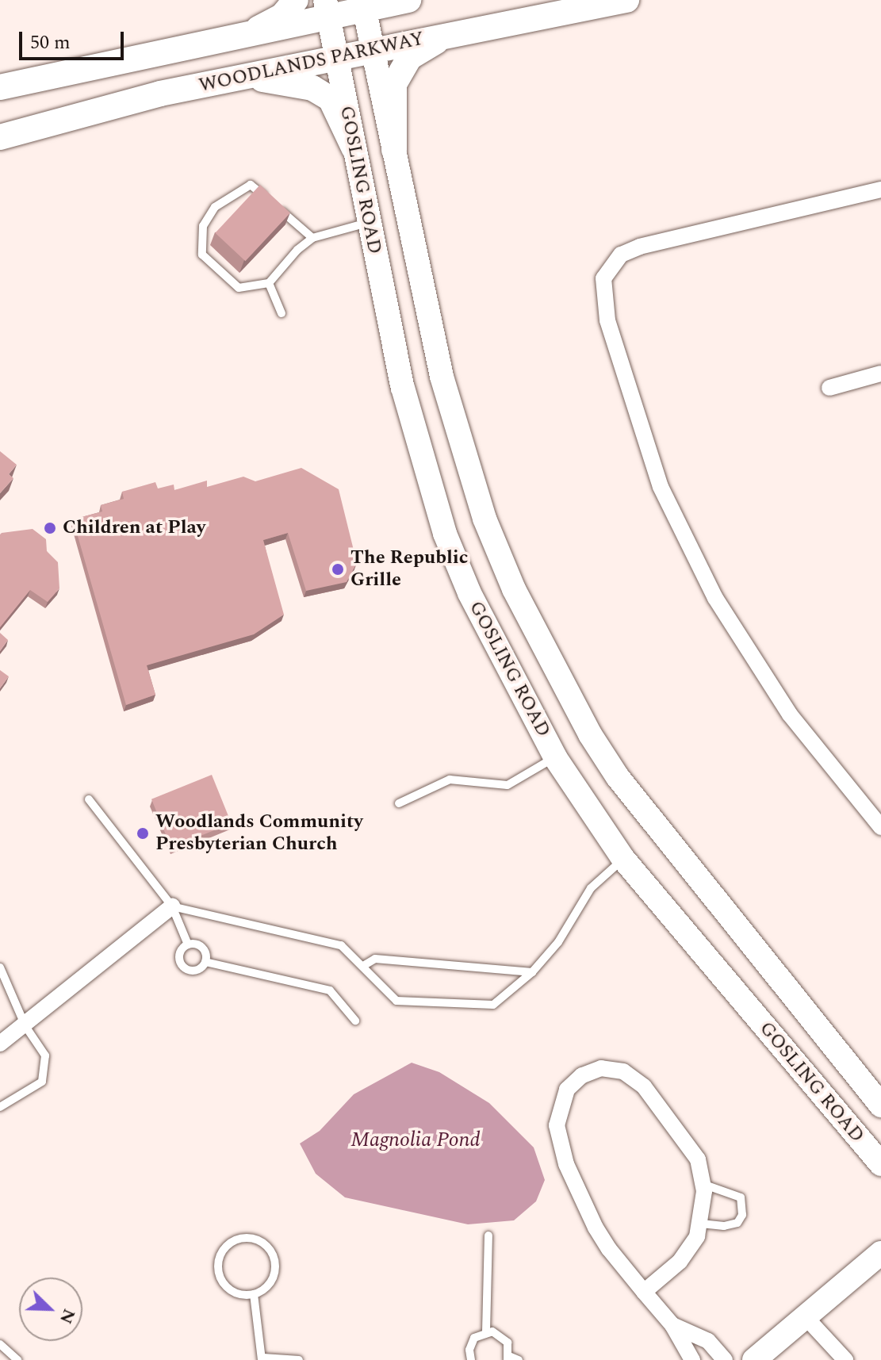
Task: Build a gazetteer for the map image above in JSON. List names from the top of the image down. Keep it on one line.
{"streets":{"main road":["WOODLANDS PARKWAY","GOSLING ROAD"]},"crossings":[["WOODLANDS PARKWAY","GOSLING ROAD"]],"water":["Magnolia Pond"],"places":["Children at Play","The Republic Grille","Woodlands Community Presbyterian Church"],"scale_bar":"50 m","north":"bottom right"}
